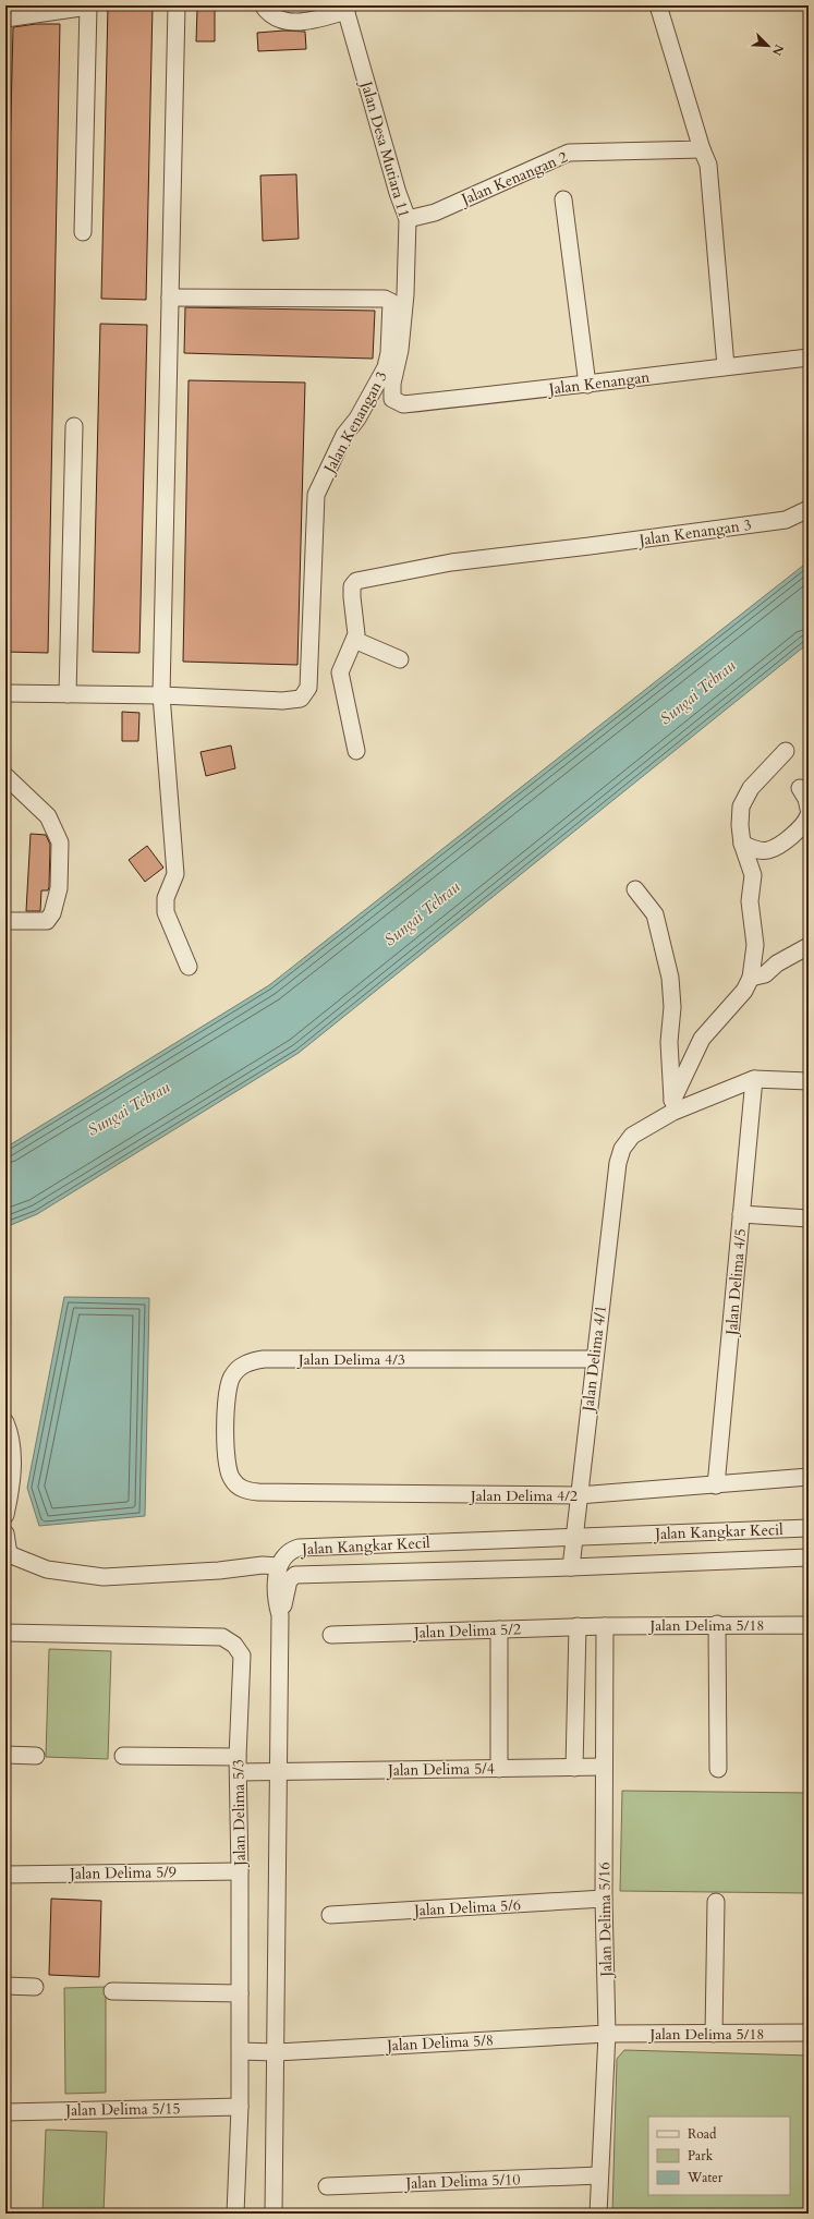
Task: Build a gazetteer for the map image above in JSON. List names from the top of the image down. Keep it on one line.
{"streets":{"street":["Jalan Desa Mutiara 11","Jalan Kenangan 2","Jalan Kenangan","Jalan Kenangan 3","Jalan Delima 4/5","Jalan Delima 4/1","Jalan Delima 4/3","Jalan Delima 4/2","Jalan Kangkar Kecil","Jalan Delima 5/18","Jalan Delima 5/2","Jalan Delima 5/4","Jalan Delima 5/3","Jalan Delima 5/9","Jalan Delima 5/6","Jalan Delima 5/16","Jalan Delima 5/8","Jalan Delima 5/15","Jalan Delima 5/10"]},"crossings":[["Jalan Desa Mutiara 11","Jalan Kenangan 2"],["Jalan Desa Mutiara 11","Jalan Kenangan"],["Jalan Delima 4/5","Jalan Delima 4/2"],["Jalan Delima 4/1","Jalan Delima 4/3"],["Jalan Delima 4/1","Jalan Delima 4/2"],["Jalan Delima 4/1","Jalan Kangkar Kecil"],["Jalan Delima 4/3","Jalan Delima 4/2"],["Jalan Delima 5/18","Jalan Delima 5/2"],["Jalan Delima 5/18","Jalan Delima 5/16"],["Jalan Delima 5/18","Jalan Delima 5/8"],["Jalan Delima 5/2","Jalan Delima 5/16"],["Jalan Delima 5/4","Jalan Delima 5/3"],["Jalan Delima 5/4","Jalan Delima 5/16"],["Jalan Delima 5/3","Jalan Delima 5/9"],["Jalan Delima 5/3","Jalan Delima 5/8"],["Jalan Delima 5/3","Jalan Delima 5/15"],["Jalan Delima 5/6","Jalan Delima 5/16"],["Jalan Delima 5/16","Jalan Delima 5/8"],["Jalan Delima 5/16","Jalan Delima 5/10"]],"water":["Sungai Tebrau"],"legend":["Road","Park","Water"],"north":"bottom right"}
